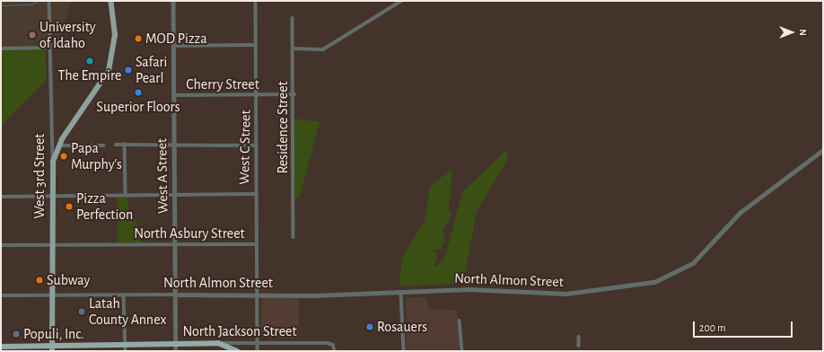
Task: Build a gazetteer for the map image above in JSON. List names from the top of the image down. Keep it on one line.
{"streets":{"highway":["North Jackson Street"],"main road":["West 3rd Street"],"street":["Cherry Street","Residence Street","West C Street","West A Street","North Asbury Street","North Almon Street"]},"crossings":[["Cherry Street","Residence Street"],["Cherry Street","West C Street"],["Cherry Street","West A Street"],["West C Street","North Asbury Street"],["West C Street","North Almon Street"],["West C Street","North Jackson Street"],["West 3rd Street","North Asbury Street"],["West 3rd Street","North Almon Street"],["West 3rd Street","North Jackson Street"],["West A Street","North Asbury Street"],["West A Street","North Almon Street"],["West A Street","North Jackson Street"]],"places":["University of Idaho","MOD Pizza","The Empire","Safari Pearl","Superior Floors","Papa Murphy's","Pizza Perfection","Subway","Latah County Annex","Rosauers","Populi, Inc."],"scale_bar":"200 m","north":"right"}
